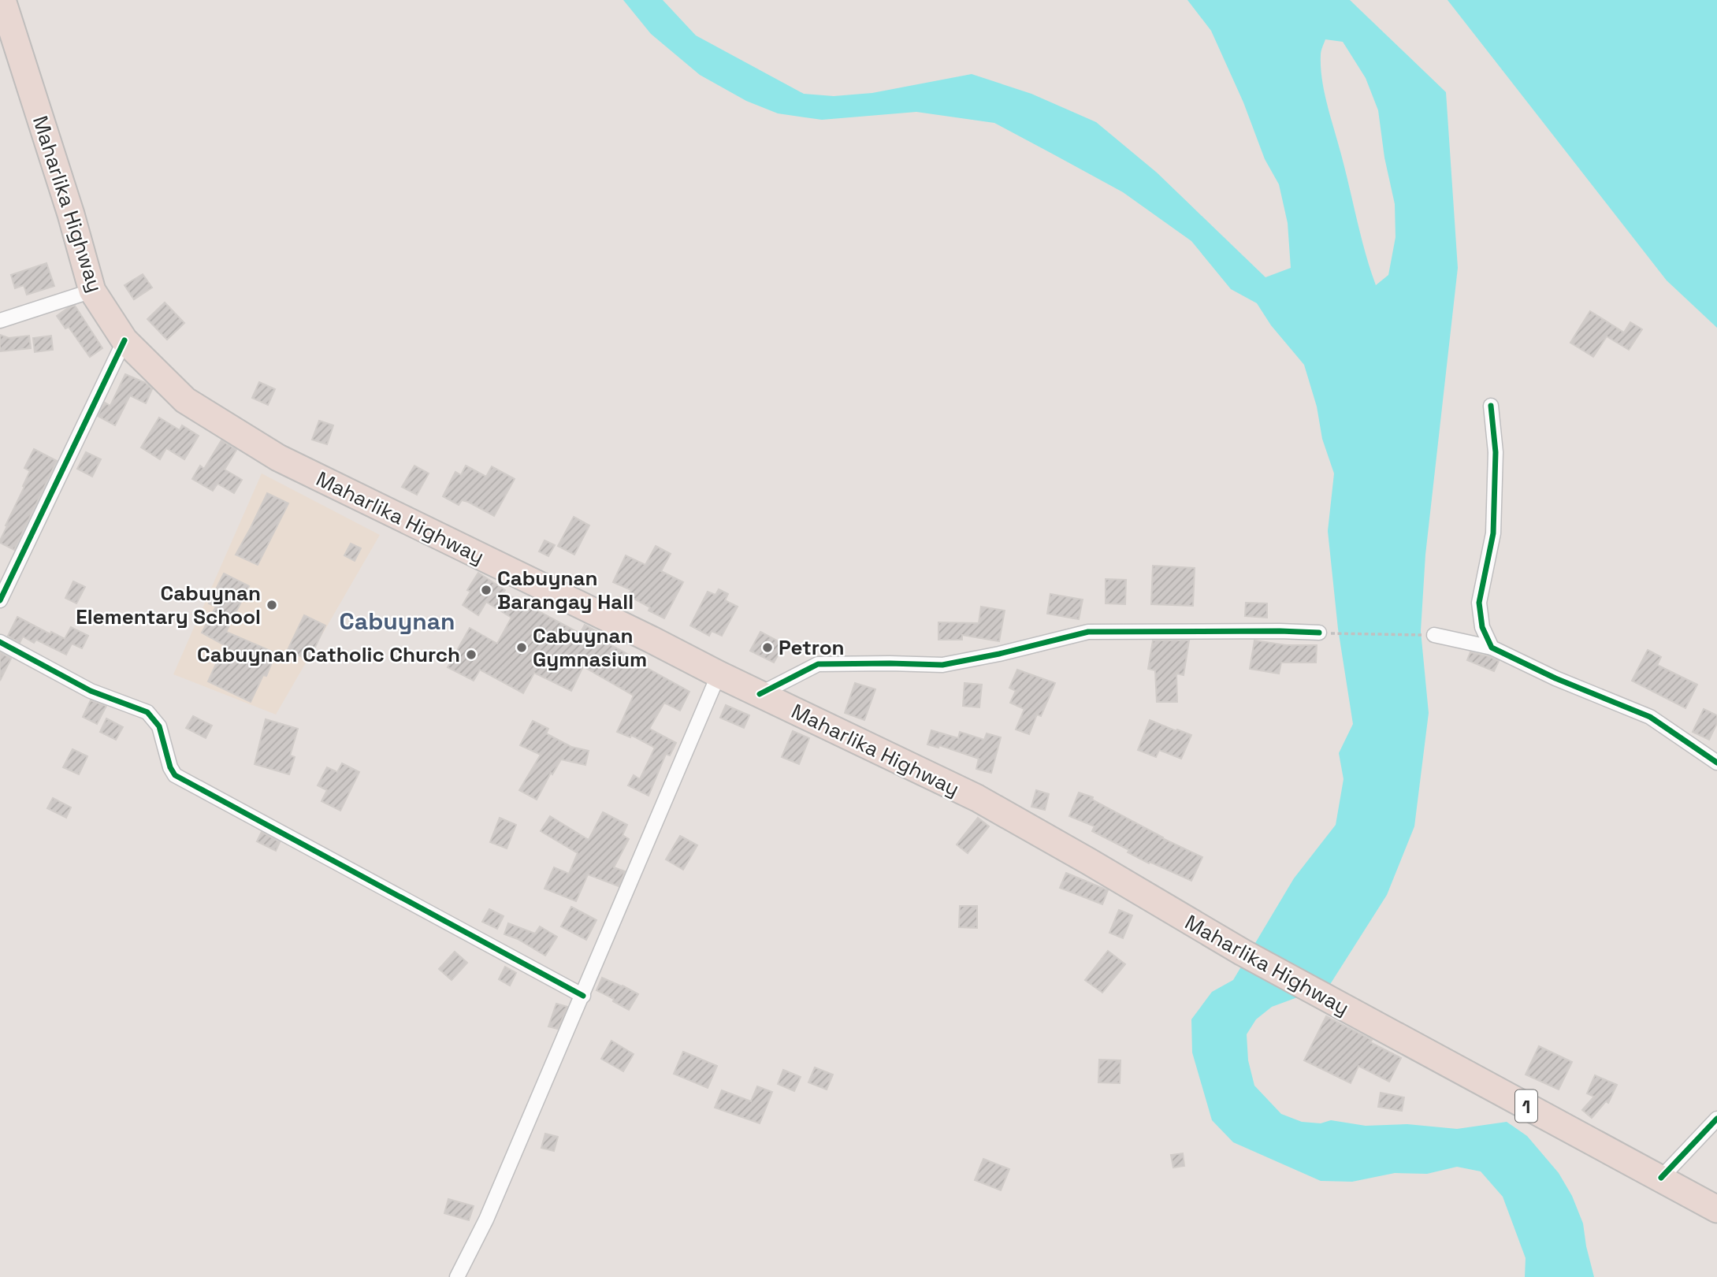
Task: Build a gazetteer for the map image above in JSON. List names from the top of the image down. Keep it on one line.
{"streets":{"highway":["Maharlika Highway","1"]},"districts":["Cabuynan"],"places":["Cabuynan Barangay Hall","Cabuynan Elementary School","Cabuynan Gymnasium","Petron","Cabuynan Catholic Church"]}
